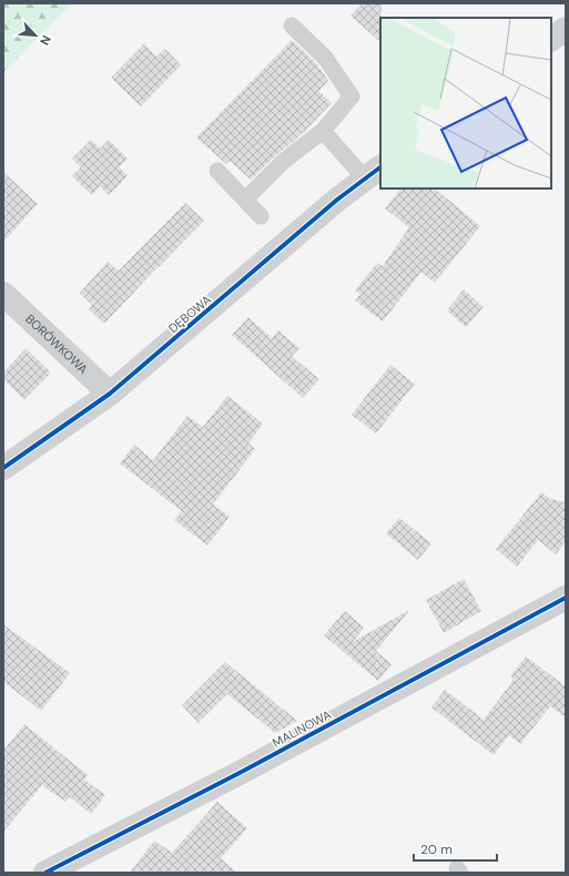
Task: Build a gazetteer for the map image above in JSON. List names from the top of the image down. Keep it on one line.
{"streets":{"street":["DĘBOWA","BORÓWKOWA","MALINOWA"]},"crossings":[["DĘBOWA","BORÓWKOWA"]],"scale_bar":"20 m","north":"bottom right"}
